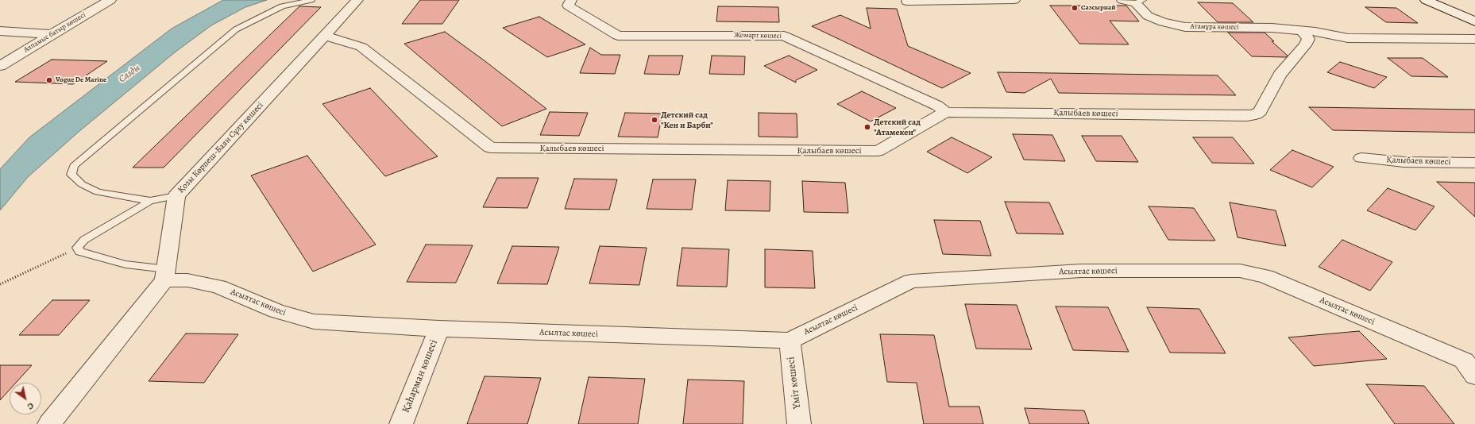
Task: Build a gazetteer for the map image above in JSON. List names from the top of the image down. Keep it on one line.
{"streets":{"street":["Атамұра көшесі","Алпамыс батыр көшесі","Жомарт көшесі","Қалыбаев көшесі","Қозы Көрпеш-Баян Сұлу көшесі","Асылтас көшесі","Қаһарман көшесі","Үміт көшесі"]},"crossings":[["Атамұра көшесі","Қалыбаев көшесі"],["Жомарт көшесі","Қалыбаев көшесі"],["Қалыбаев көшесі","Қозы Көрпеш-Баян Сұлу көшесі"],["Қозы Көрпеш-Баян Сұлу көшесі","Асылтас көшесі"],["Асылтас көшесі","Қаһарман көшесі"],["Асылтас көшесі","Үміт көшесі"]],"water":["Сазды"],"places":["Сазсырнай","Vogue De Marine","Детский сад \"Кен и Барби\"","Детский сад \"Атамекен\""],"north":"bottom right"}
